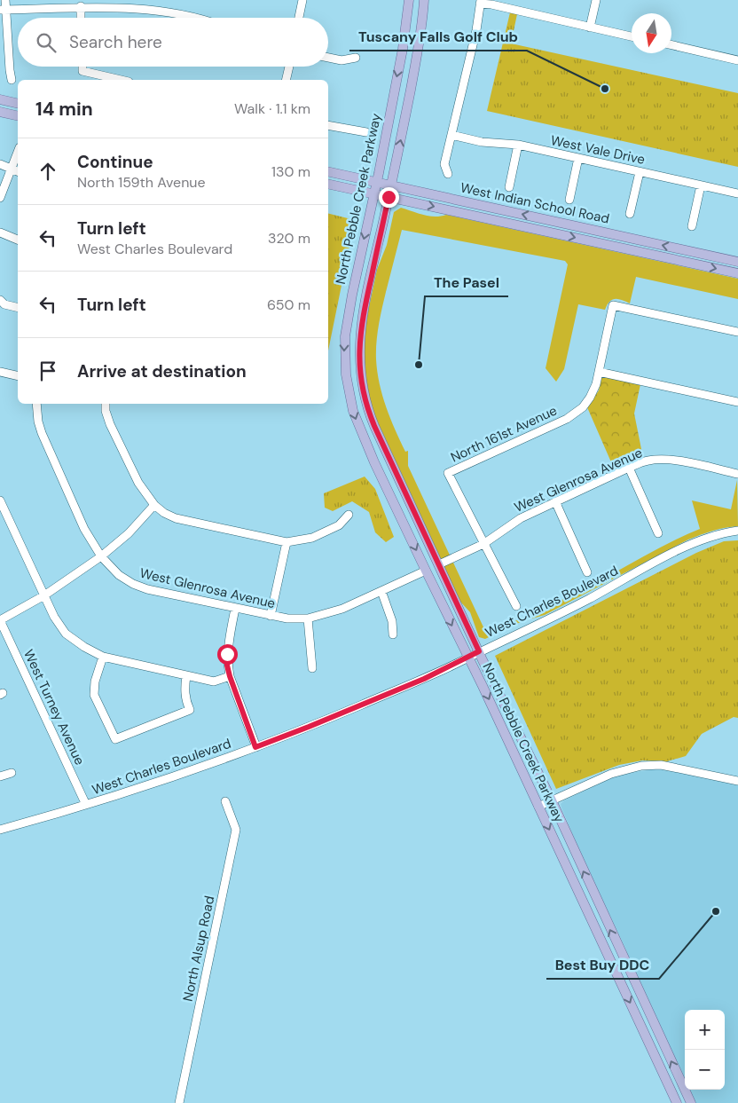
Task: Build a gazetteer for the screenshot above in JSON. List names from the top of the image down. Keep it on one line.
{"streets":{"main road":["North Pebble Creek Parkway","West Indian School Road"],"street":["West Vale Drive","North 161st Avenue","West Glenrosa Avenue","West Charles Boulevard","West Turney Avenue","North Alsup Road"]},"crossings":[["North Pebble Creek Parkway","West Indian School Road"],["North Pebble Creek Parkway","West Glenrosa Avenue"],["North Pebble Creek Parkway","West Charles Boulevard"],["North 161st Avenue","West Glenrosa Avenue"],["West Charles Boulevard","West Turney Avenue"]],"places":["Tuscany Falls Golf Club","The Pasel","Best Buy DDC"],"north":"bottom","page":{"search":"Search here","heading":["14 min","Walk · 1.1 km"],"list":[["Continue","North 159th Avenue","130 m"],["Turn left","West Charles Boulevard","320 m"],["Turn left","650 m"],"Arrive at destination"],"map_buttons":["+","−"]}}
